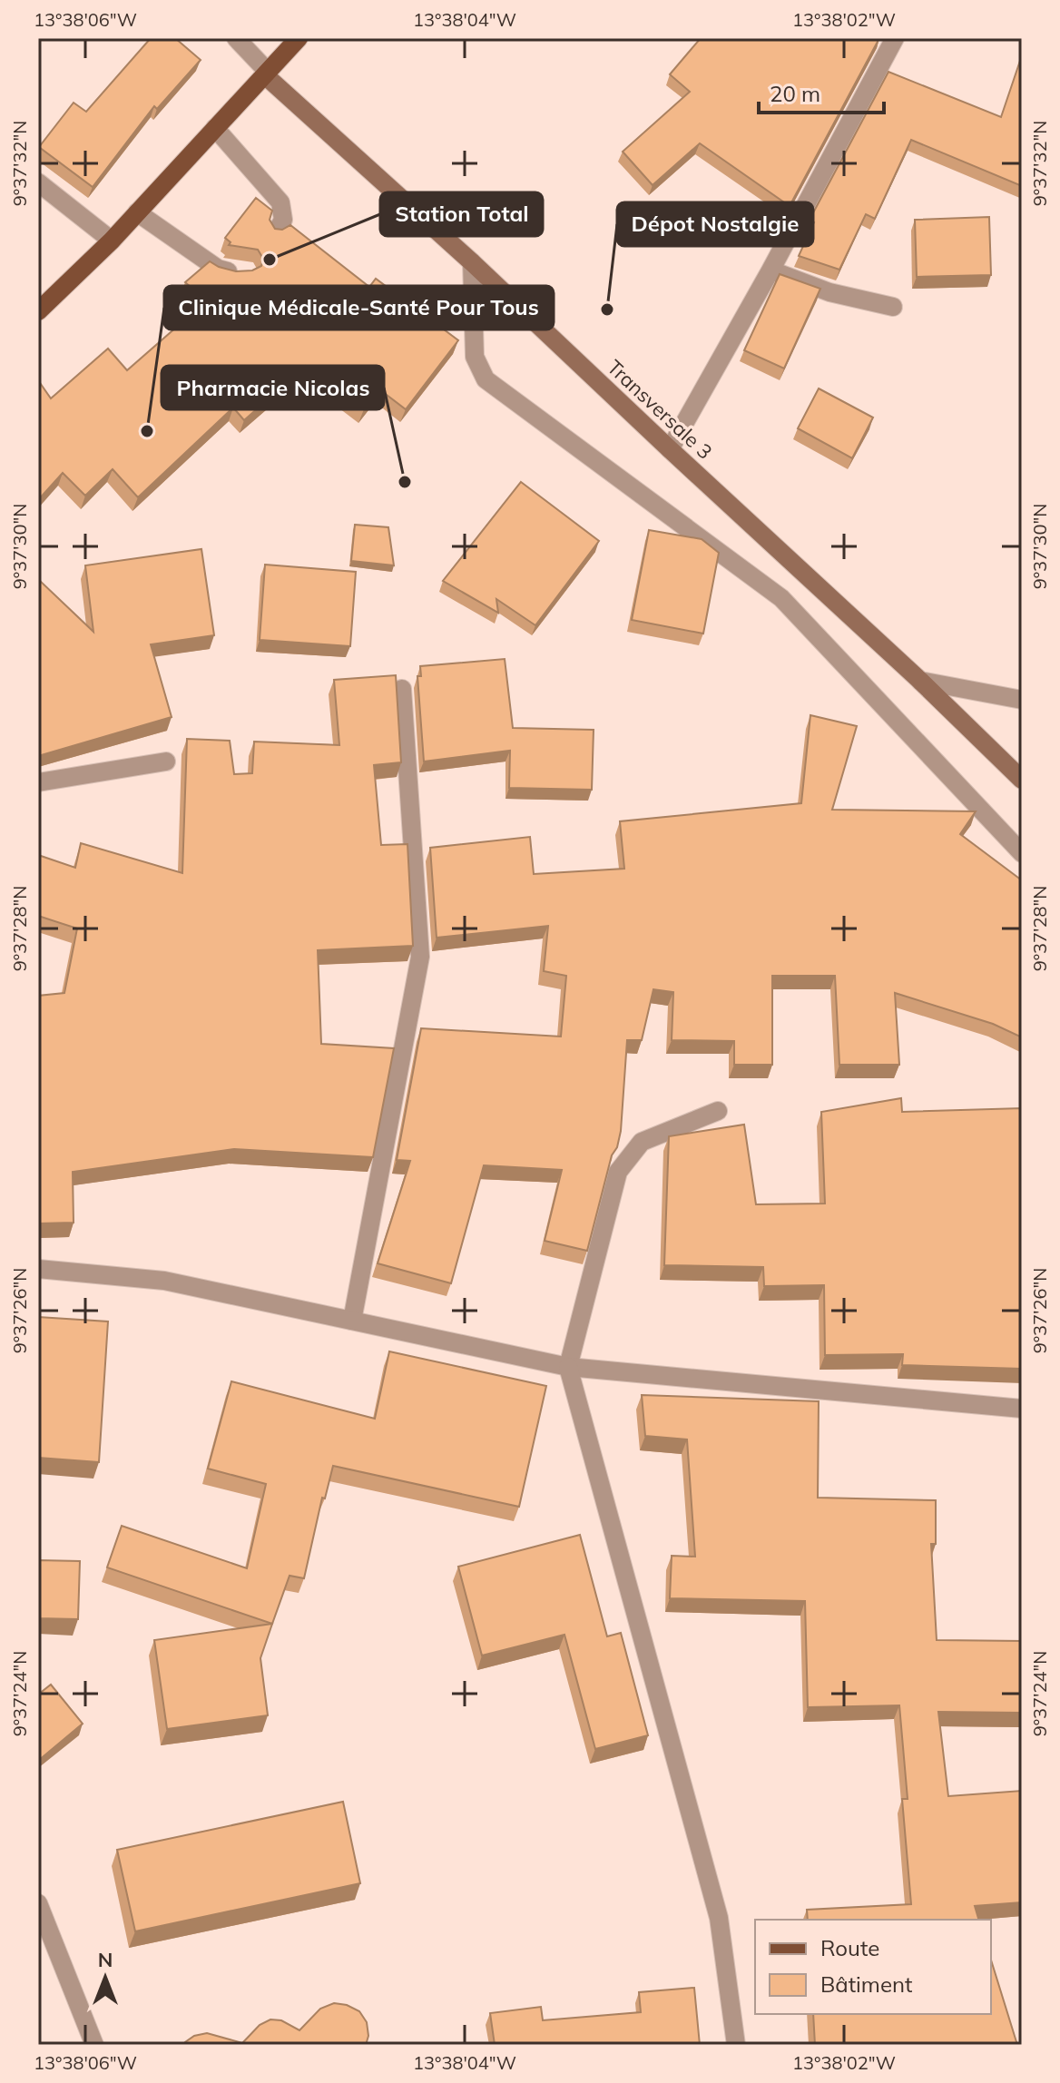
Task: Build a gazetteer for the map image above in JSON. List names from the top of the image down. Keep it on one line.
{"streets":{"main road":["Transversale 3"]},"places":["Station Total","Dépot Nostalgie","Clinique Médicale-Santé Pour Tous","Pharmacie Nicolas"],"legend":["Route","Bâtiment"],"scale_bar":"20 m","north":"top","coordinates":["13°38'06\"W","13°38'04\"W","13°38'02\"W","9°37'32\"N","9°37'30\"N","9°37'28\"N","9°37'26\"N","9°37'24\"N"]}
